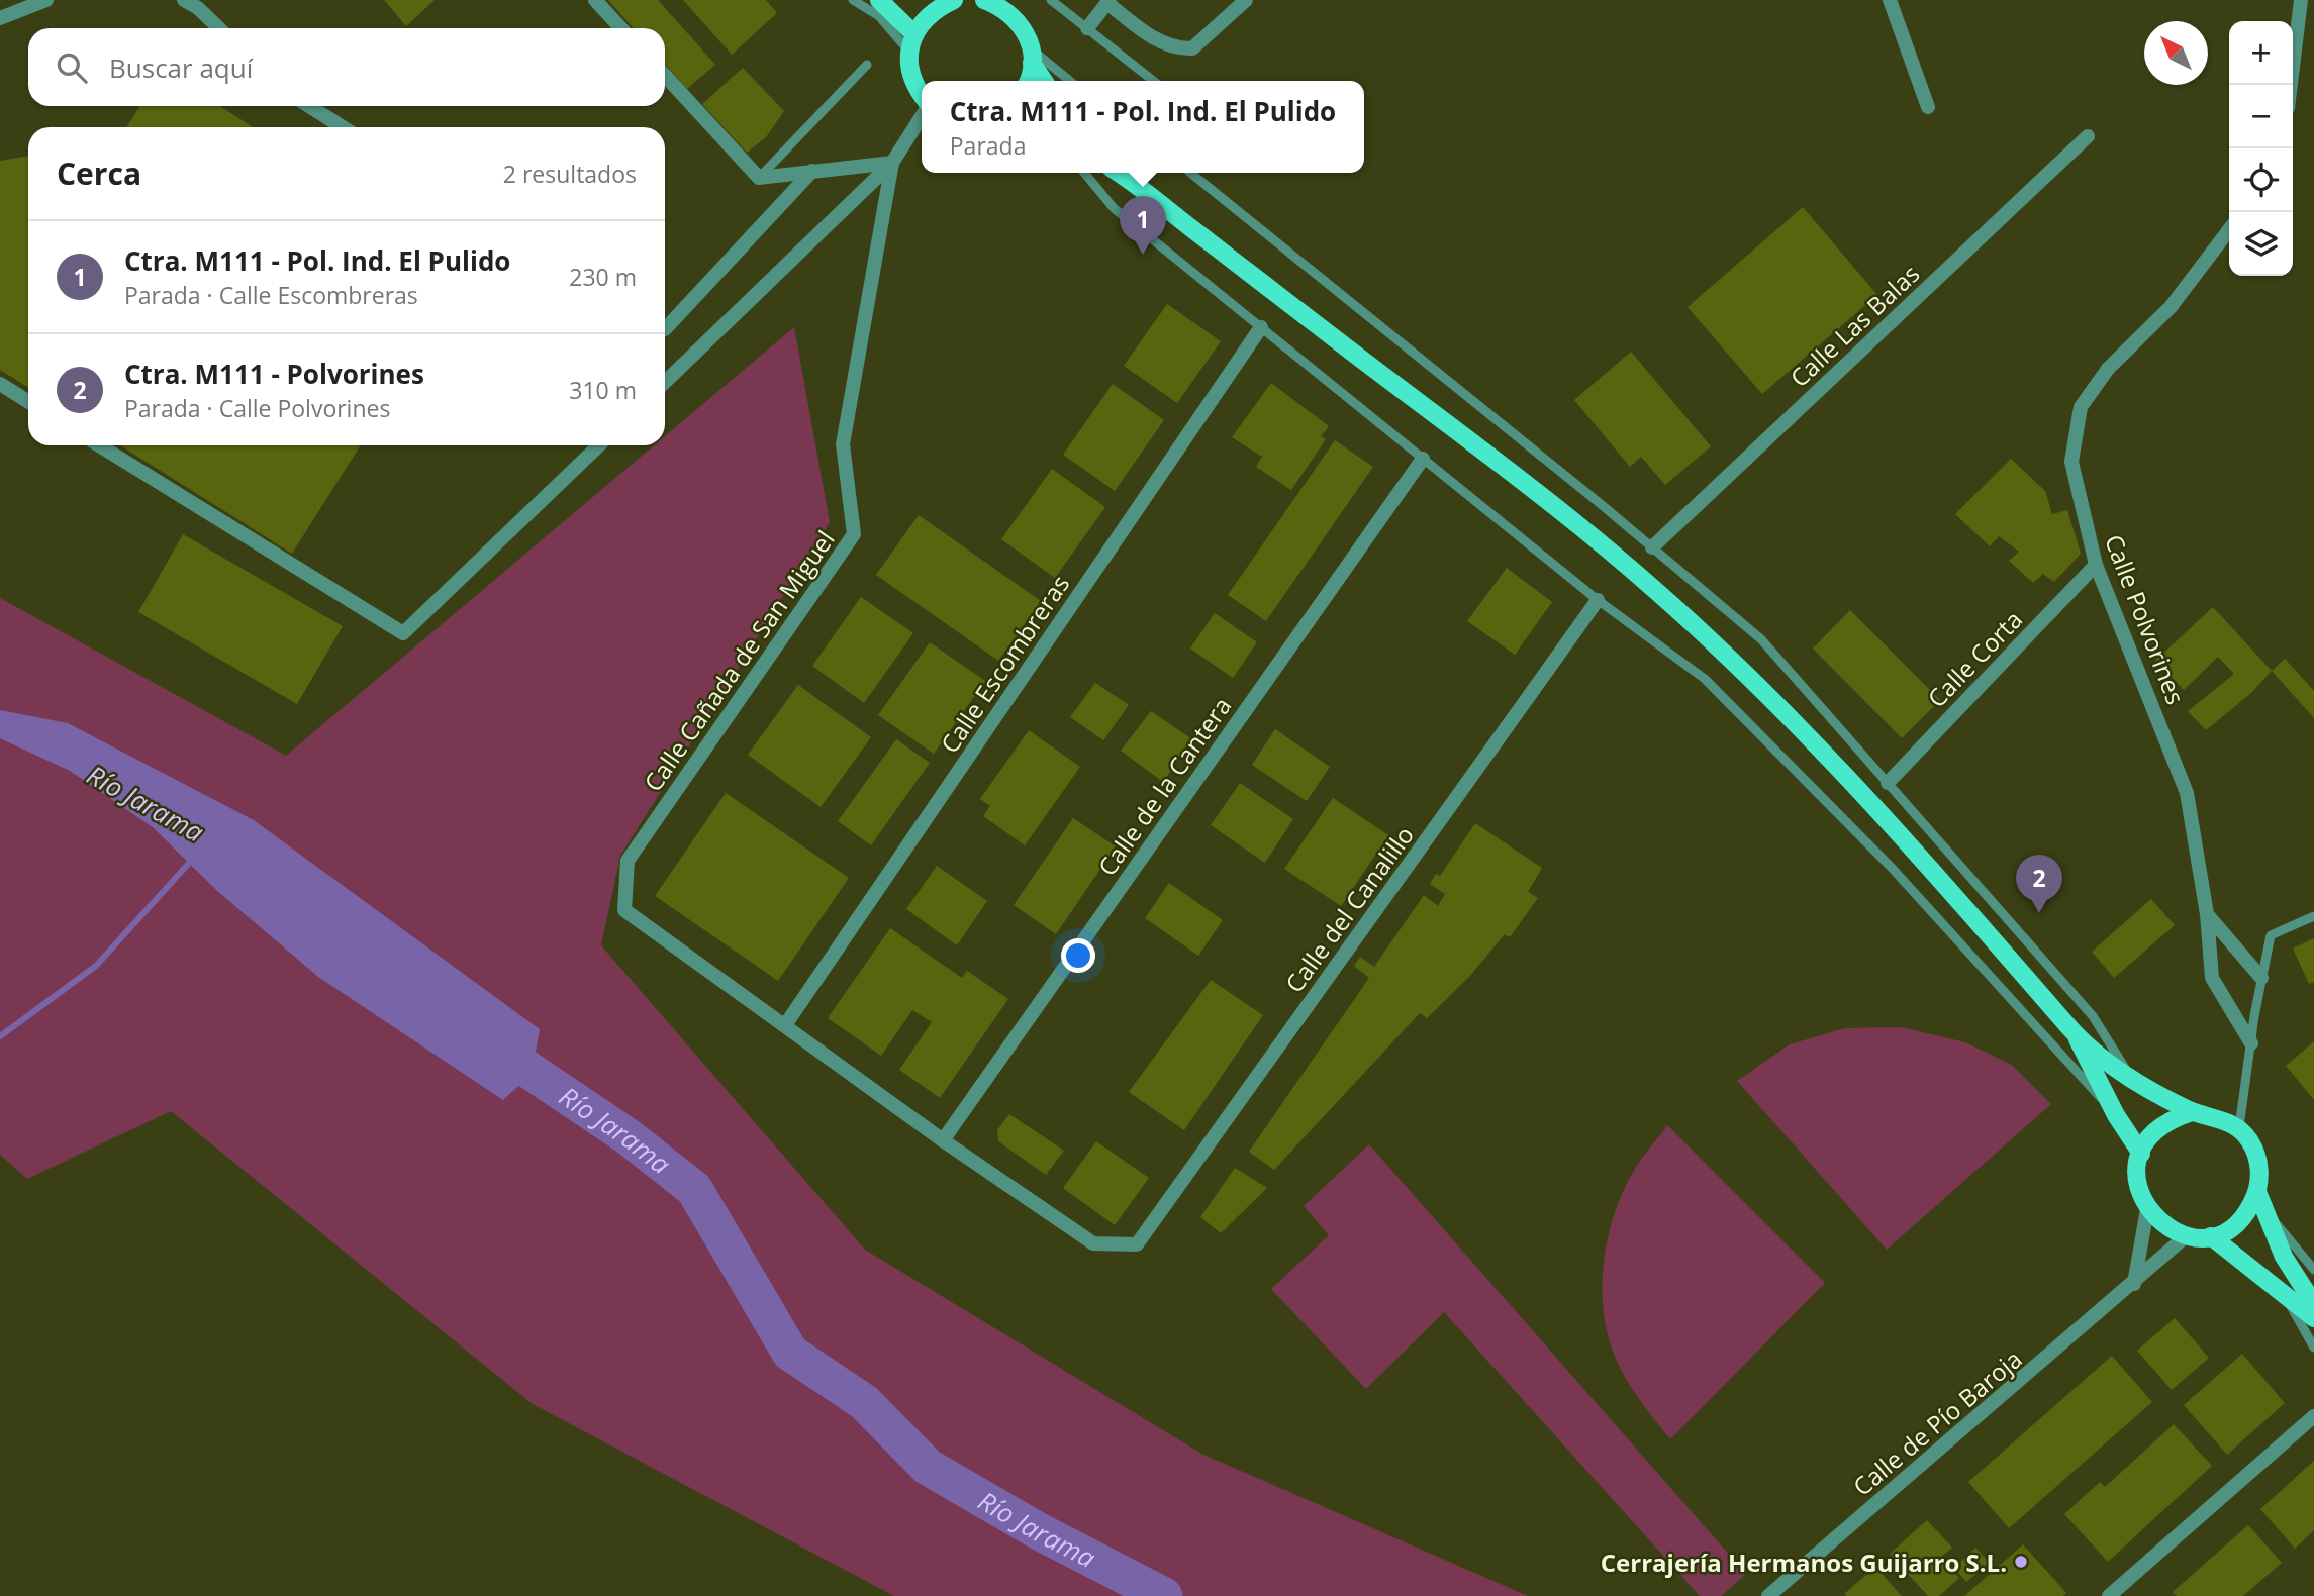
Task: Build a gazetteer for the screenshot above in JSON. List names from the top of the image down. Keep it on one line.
{"streets":{"street":["Calle Las Balas","Calle Polvorines","Calle Corta","Calle Cañada de San Miguel","Calle Escombreras","Calle de la Cantera","Calle del Canalillo","Calle de Pío Baroja"]},"crossings":[["Calle Polvorines","Calle Corta"],["Calle Cañada de San Miguel","Calle Escombreras"],["Calle de la Cantera","Calle del Canalillo"]],"water":["Río Jarama"],"places":["Cerrajería Hermanos Guijarro S.L."],"north":"top left","page":{"map_buttons":["+","−"],"search":"Buscar aquí","popup":["Ctra. M111 - Pol. Ind. El Pulido","Parada"],"heading":["Cerca","2 resultados"],"pins":["1","2"],"list":[{"mark":"1","name":"Ctra. M111 - Pol. Ind. El Pulido","note":"Parada · Calle Escombreras","value":"230 m"},{"mark":"2","name":"Ctra. M111 - Polvorines","note":"Parada · Calle Polvorines","value":"310 m"}]}}
